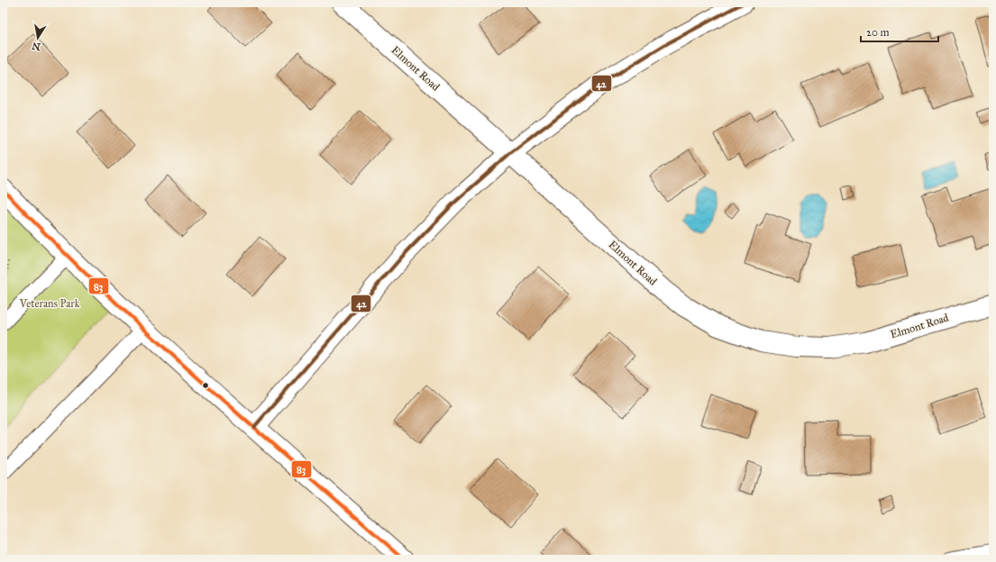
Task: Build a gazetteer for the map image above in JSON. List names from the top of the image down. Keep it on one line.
{"streets":{"street":["Elmont Road"]},"parks":["Veterans Park"],"lines":["transit line 42","transit line 83"],"scale_bar":"20 m","north":"bottom"}
